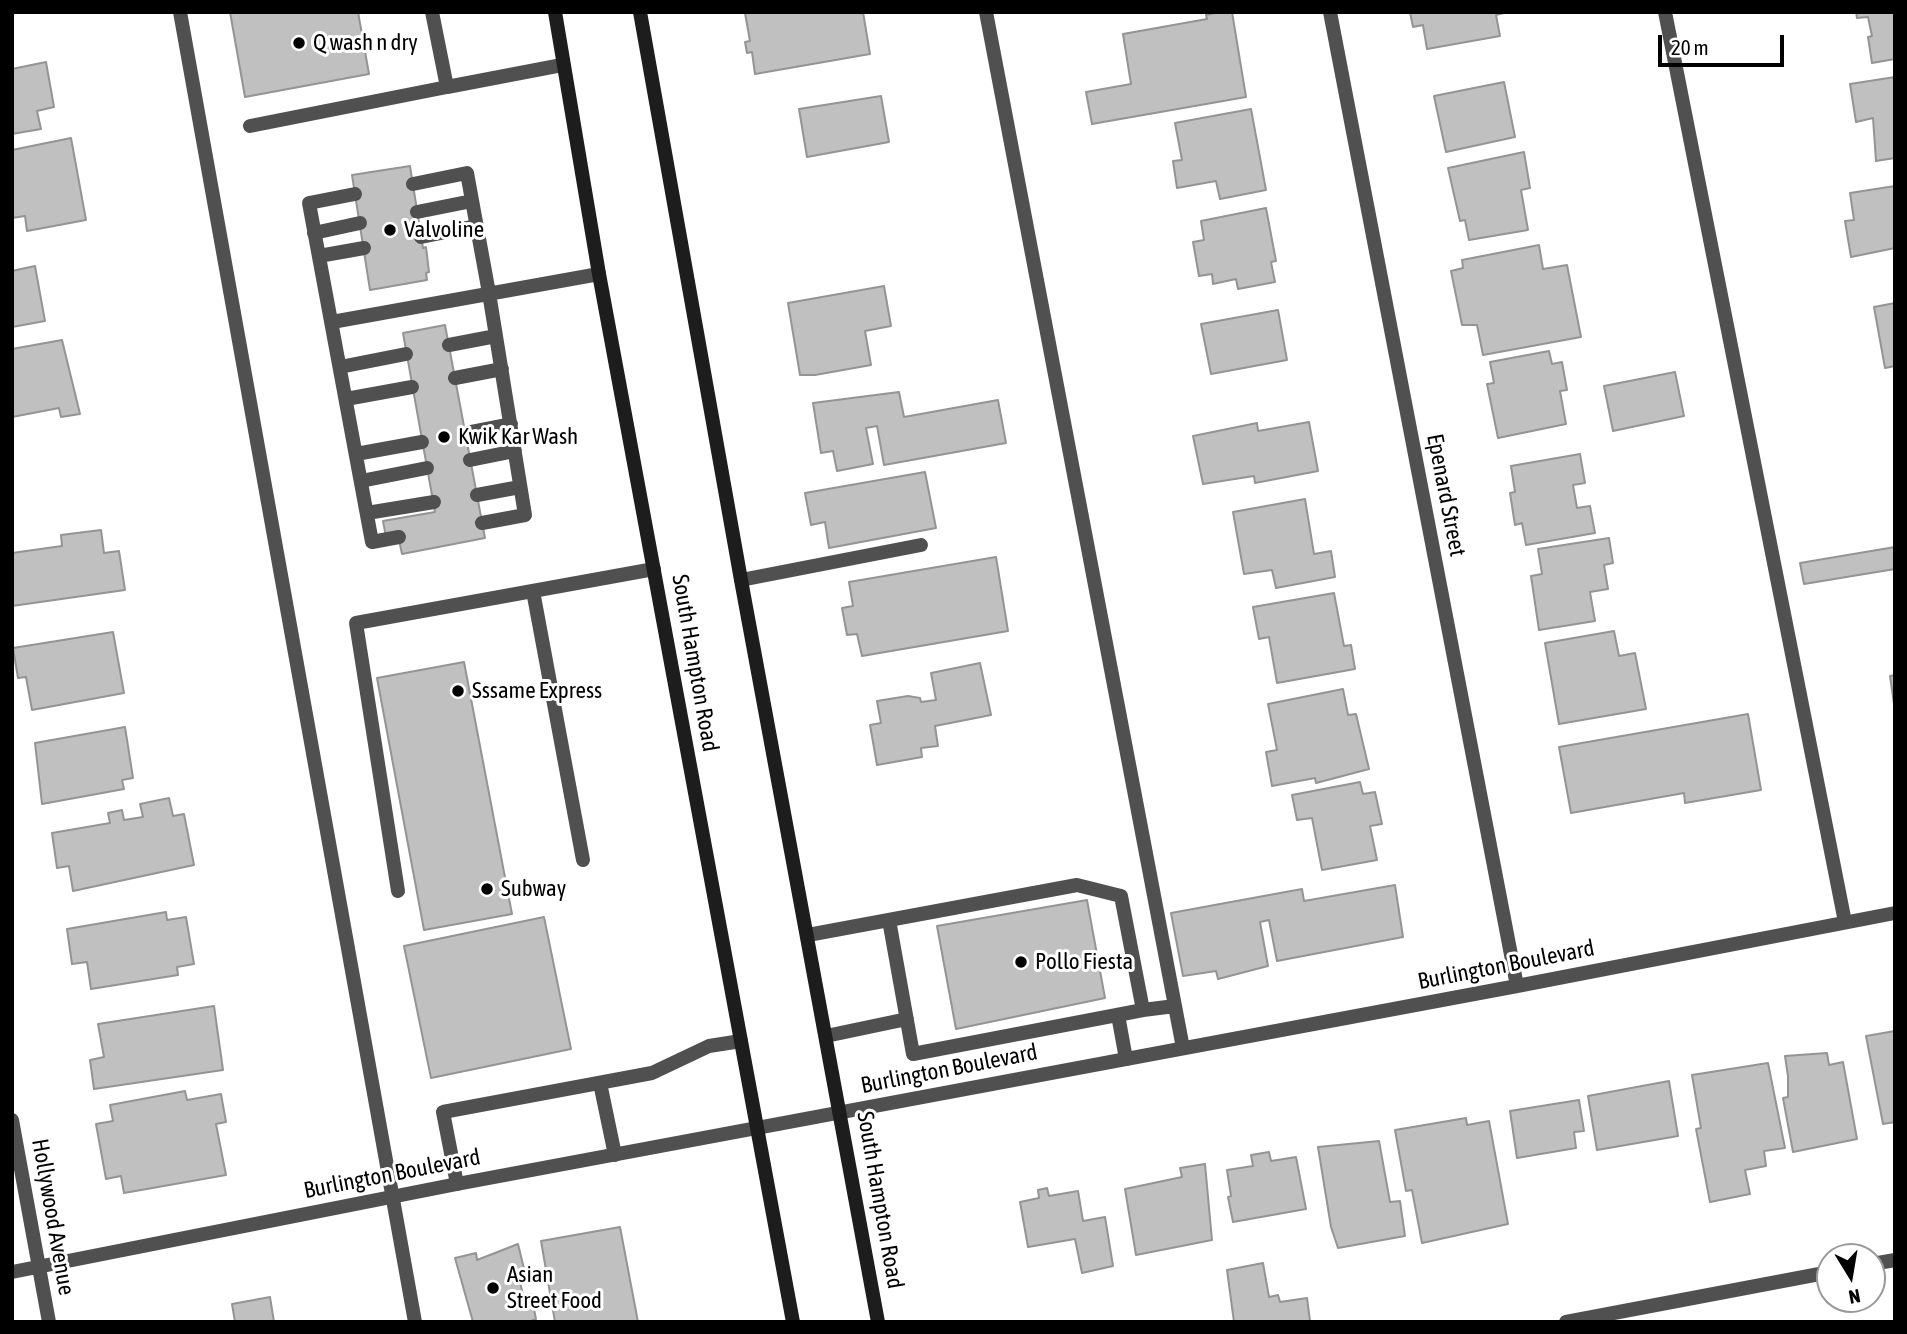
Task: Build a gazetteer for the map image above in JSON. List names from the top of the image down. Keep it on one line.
{"streets":{"main road":["South Hampton Road"],"street":["Epenard Street","Burlington Boulevard","Hollywood Avenue"]},"crossings":[["Epenard Street","Burlington Boulevard"],["South Hampton Road","Burlington Boulevard"],["Burlington Boulevard","Hollywood Avenue"]],"places":["Q wash n dry","Valvoline","Kwik Kar Wash","Sssame Express","Subway","Pollo Fiesta","Asian Street Food"],"scale_bar":"20 m","north":"bottom"}
